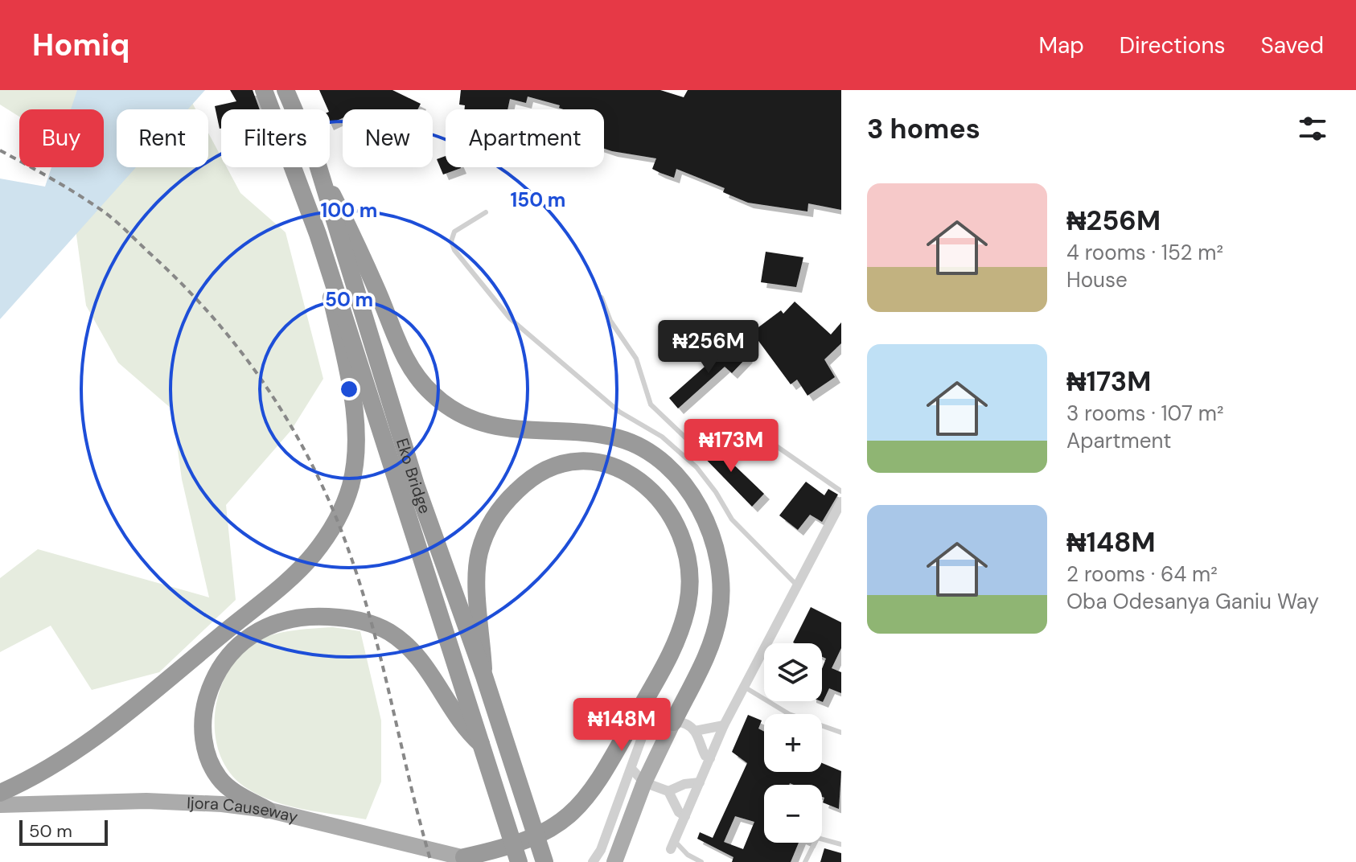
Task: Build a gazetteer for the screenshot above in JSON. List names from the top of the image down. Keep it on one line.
{"streets":{"highway":["Eko Bridge"],"main road":["Ijora Causeway"]},"scale_bar":"50 m","page":{"header":"Homiq","nav":["Map","Directions","Saved"],"heading":"3 homes","chip":["Buy","Rent","Filters","New","Apartment"],"list":[{"name":"₦256M","note":"4 rooms · 152 m² · House"},{"name":"₦173M","note":"3 rooms · 107 m² · Apartment"},{"name":"₦148M","note":"2 rooms · 64 m² · Oba Odesanya Ganiu Way"}],"price":["₦256M","₦173M","₦148M"],"map_buttons":["+","−"],"scale":"50 m"},"rings":["150 m","100 m","50 m"]}
